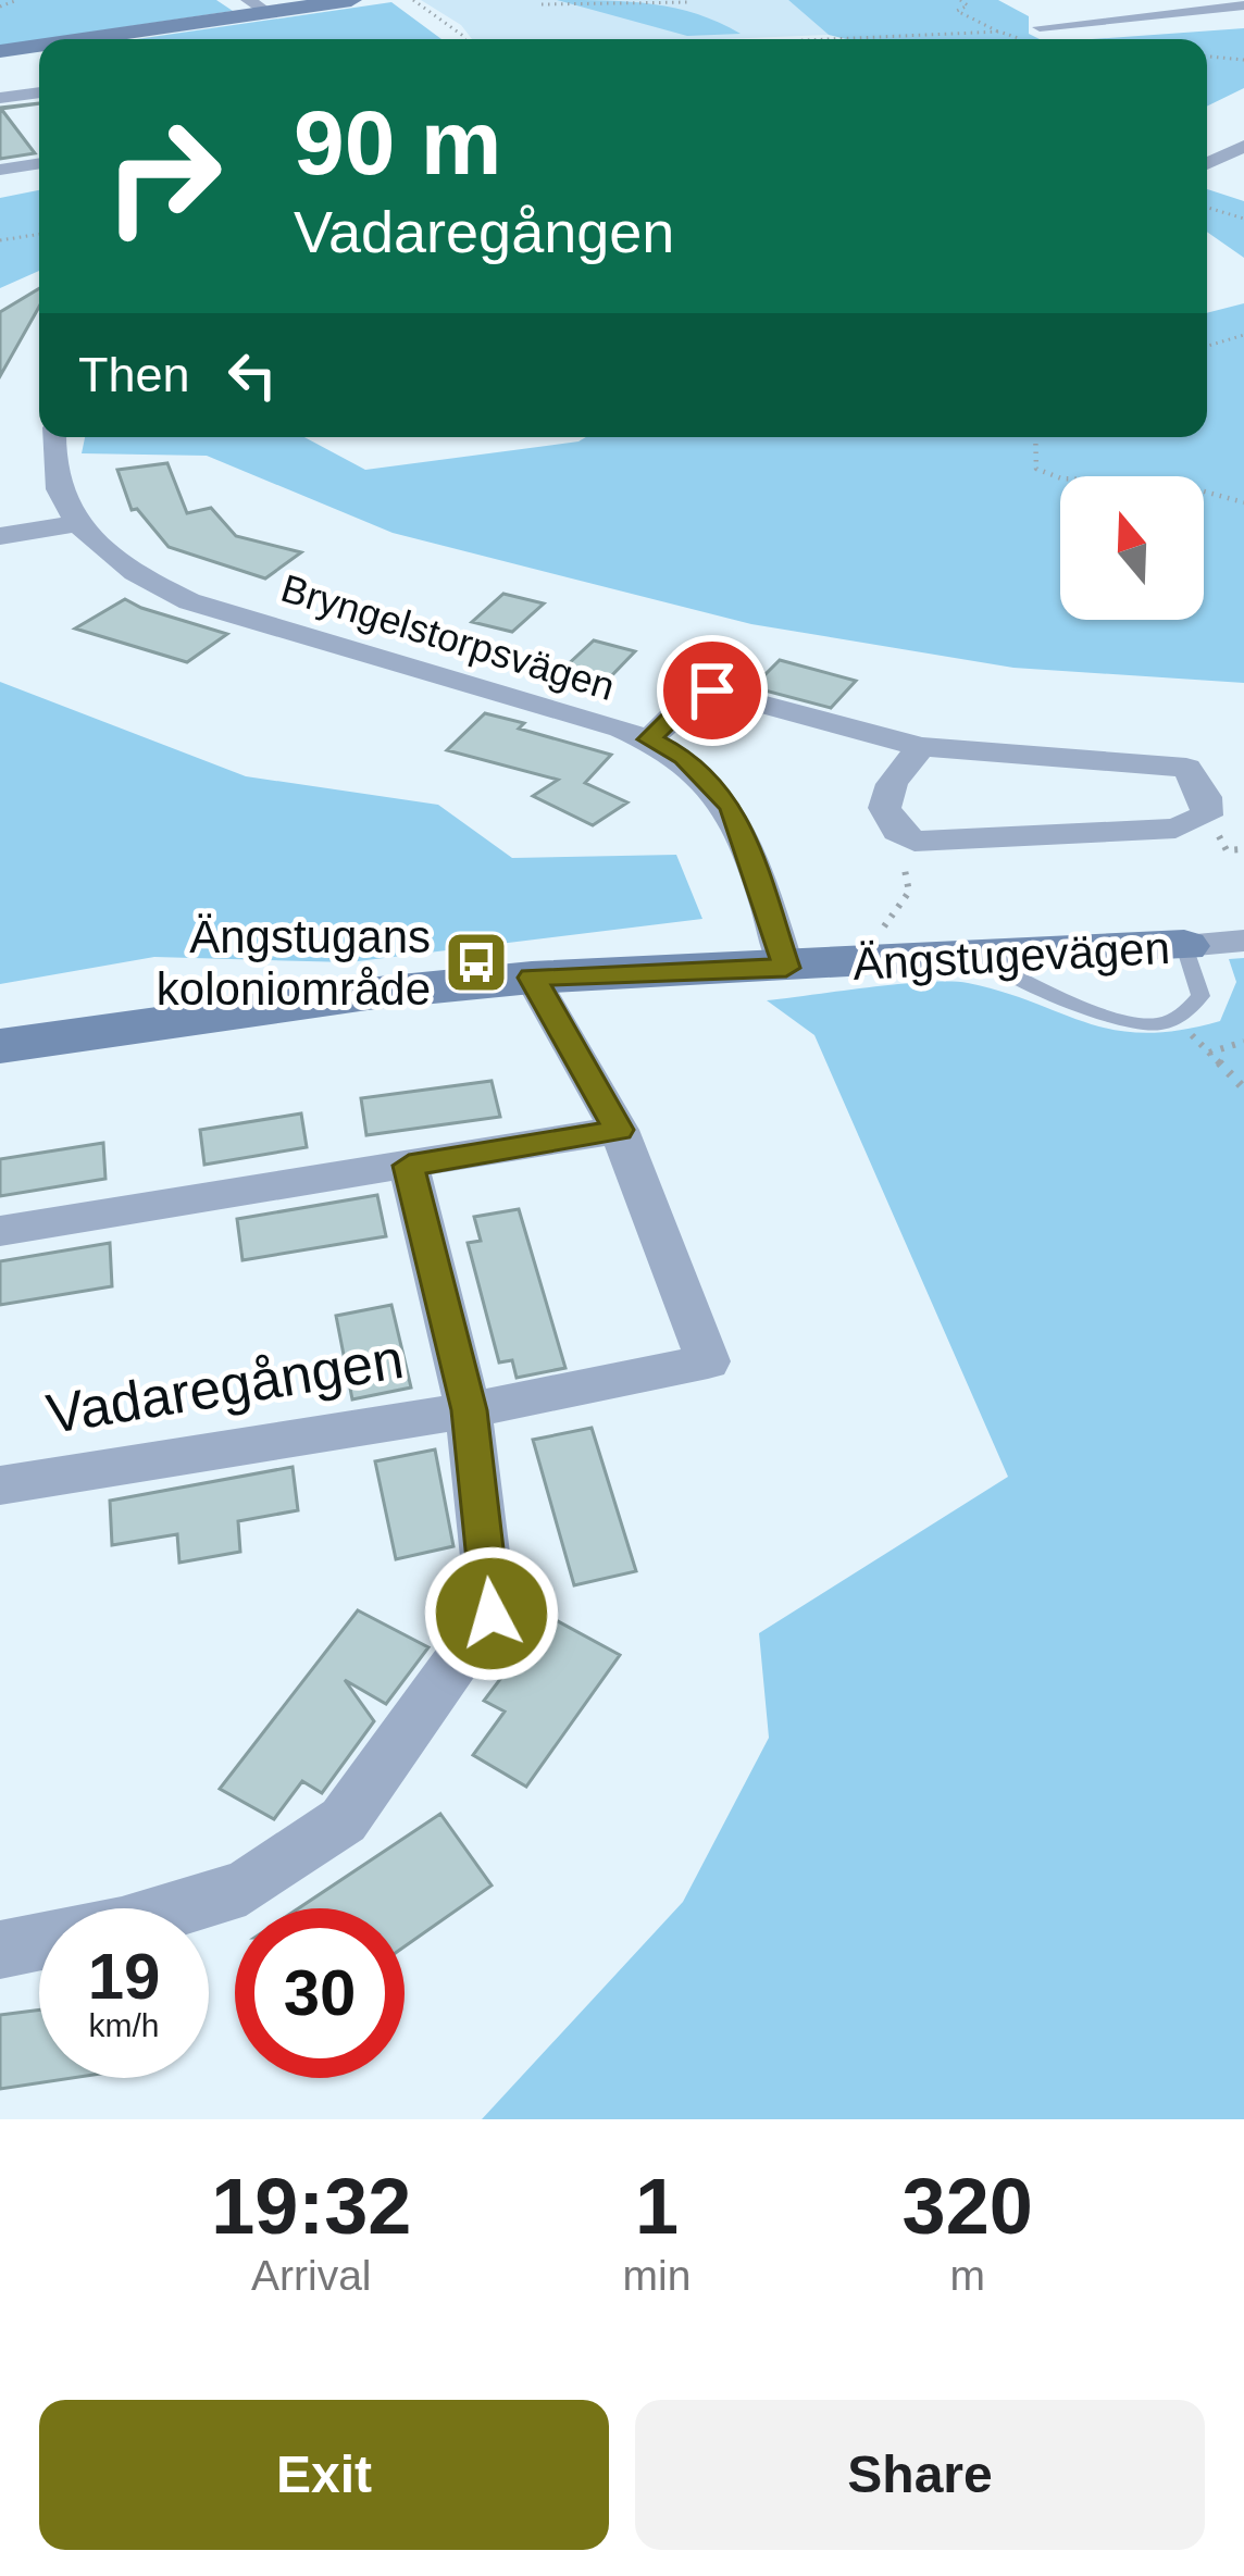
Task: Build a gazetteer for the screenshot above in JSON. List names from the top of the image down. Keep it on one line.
{"streets":{"street":["Bryngelstorpsvägen","Ängstugevägen","Vadaregången"]},"crossings":[["Bryngelstorpsvägen","Ängstugevägen"],["Ängstugevägen","Vadaregången"]],"places":{"bus stop":["Ängstugans koloniområde"]},"north":"top","page":{"turn":["90 m","Vadaregången"],"then":"Then","speed":"19 km/h","limit":"30","eta":["19:32","Arrival","1","min","320","m"],"buttons":["Exit","Share"]}}
